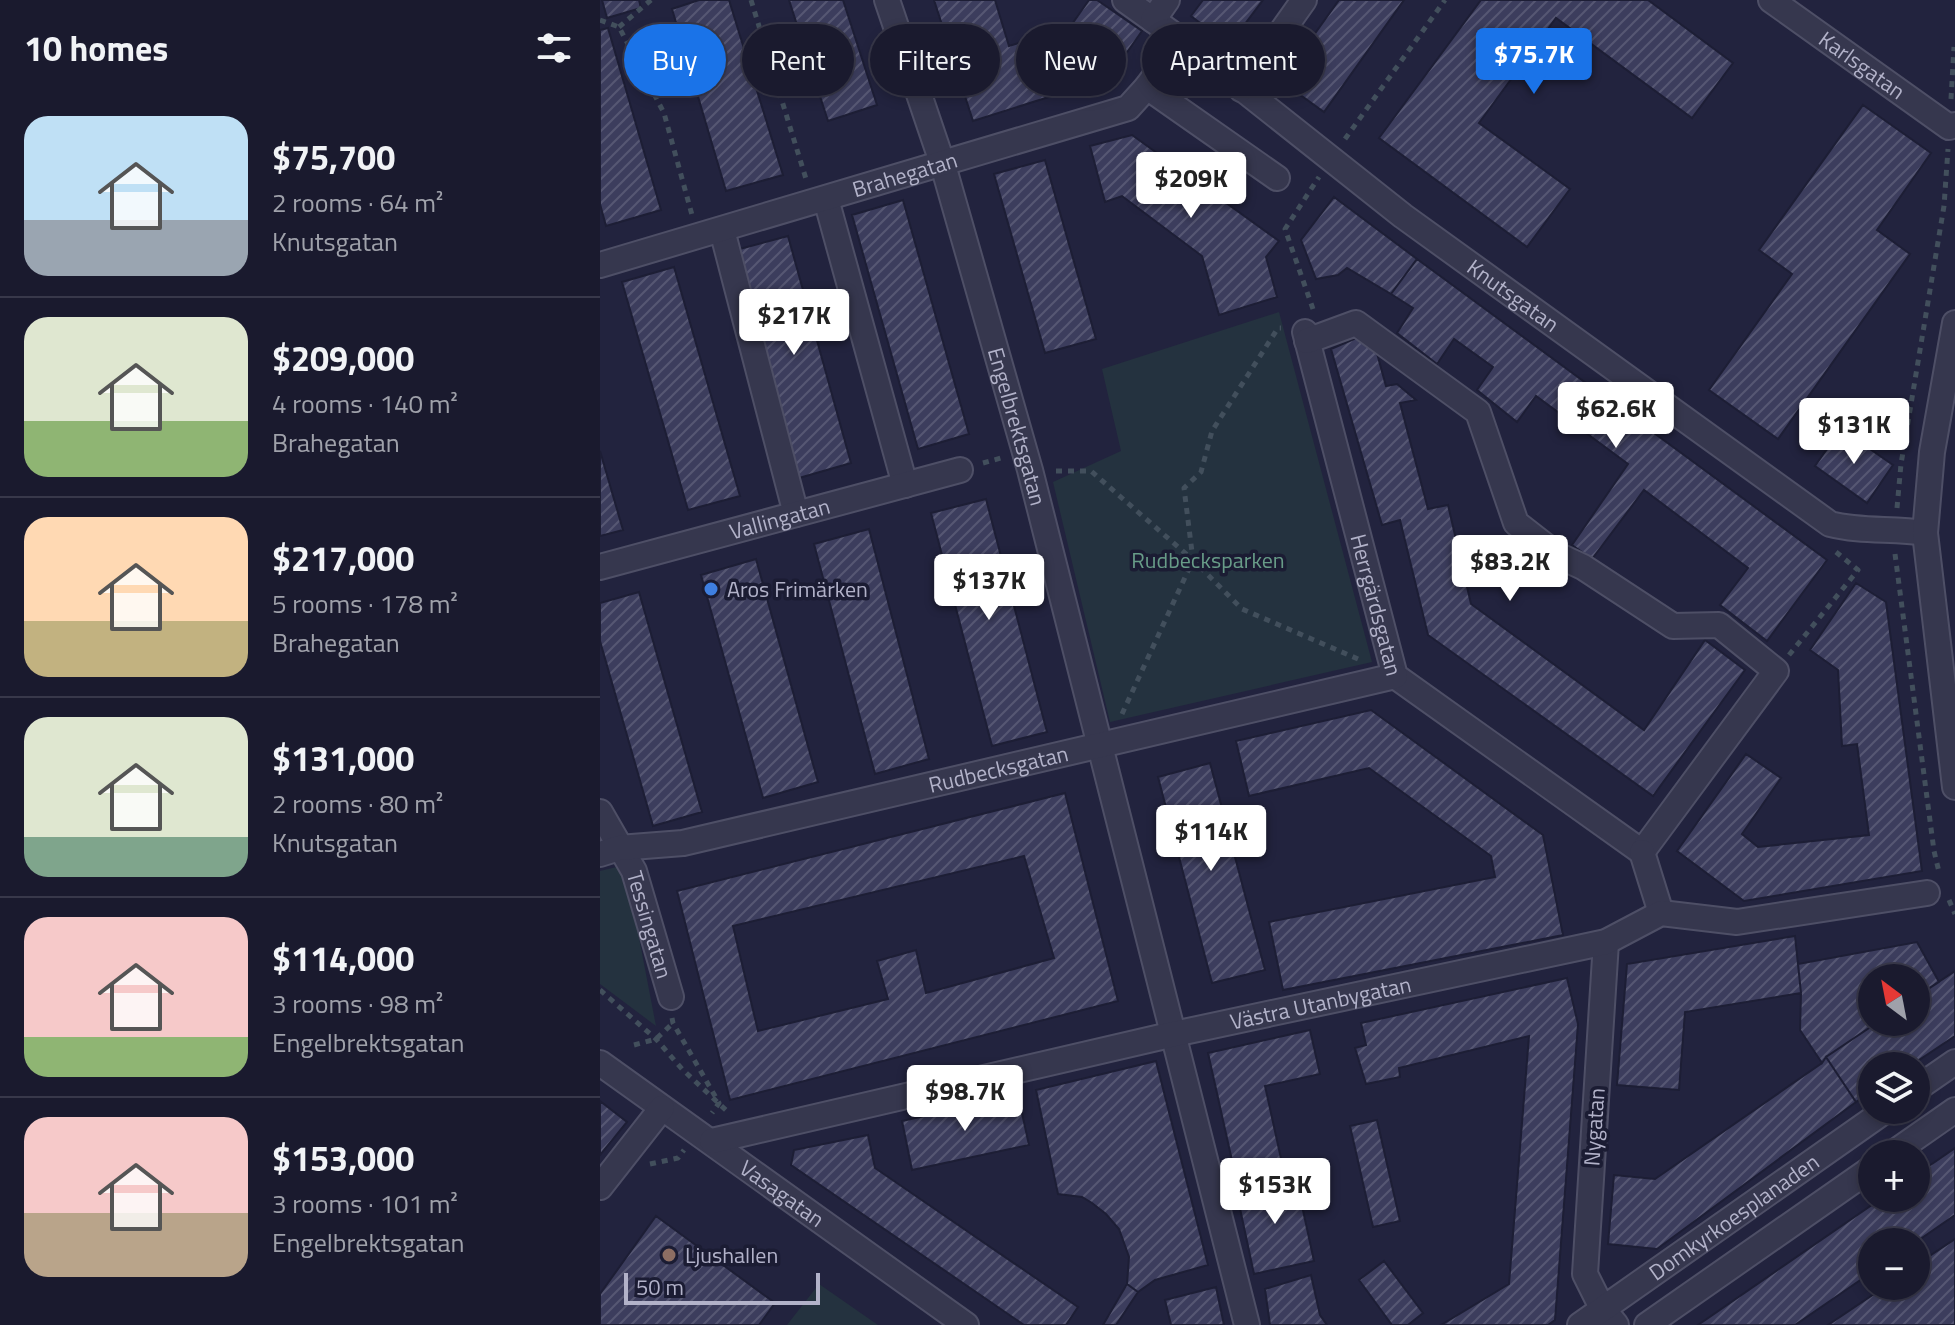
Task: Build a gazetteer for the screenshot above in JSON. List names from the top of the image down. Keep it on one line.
{"streets":{"street":["Karlsgatan","Brahegatan","Knutsgatan","Engelbrektsgatan","Vallingatan","Herrgärdsgatan","Rudbecksgatan","Tessingatan","Västra Utanbygatan","Nygatan","Vasagatan","Domkyrkoesplanaden"]},"crossings":[["Brahegatan","Engelbrektsgatan"],["Engelbrektsgatan","Rudbecksgatan"],["Engelbrektsgatan","Västra Utanbygatan"],["Herrgärdsgatan","Rudbecksgatan"],["Rudbecksgatan","Tessingatan"],["Västra Utanbygatan","Nygatan"],["Västra Utanbygatan","Vasagatan"],["Nygatan","Domkyrkoesplanaden"]],"parks":["Rudbecksparken"],"places":["Aros Frimärken","Ljushallen"],"scale_bar":"50 m","north":"top left","page":{"heading":"10 homes","chip":["Buy","Rent","Filters","New","Apartment"],"price":["$75.7K","$209K","$217K","$62.6K","$131K","$83.2K","$137K","$114K","$98.7K","$153K"],"list":[{"name":"$75,700","note":"2 rooms · 64 m² · Knutsgatan"},{"name":"$209,000","note":"4 rooms · 140 m² · Brahegatan"},{"name":"$217,000","note":"5 rooms · 178 m² · Brahegatan"},{"name":"$131,000","note":"2 rooms · 80 m² · Knutsgatan"},{"name":"$114,000","note":"3 rooms · 98 m² · Engelbrektsgatan"},{"name":"$153,000","note":"3 rooms · 101 m² · Engelbrektsgatan"}],"map_buttons":["+","−"],"scale":"50 m"}}
